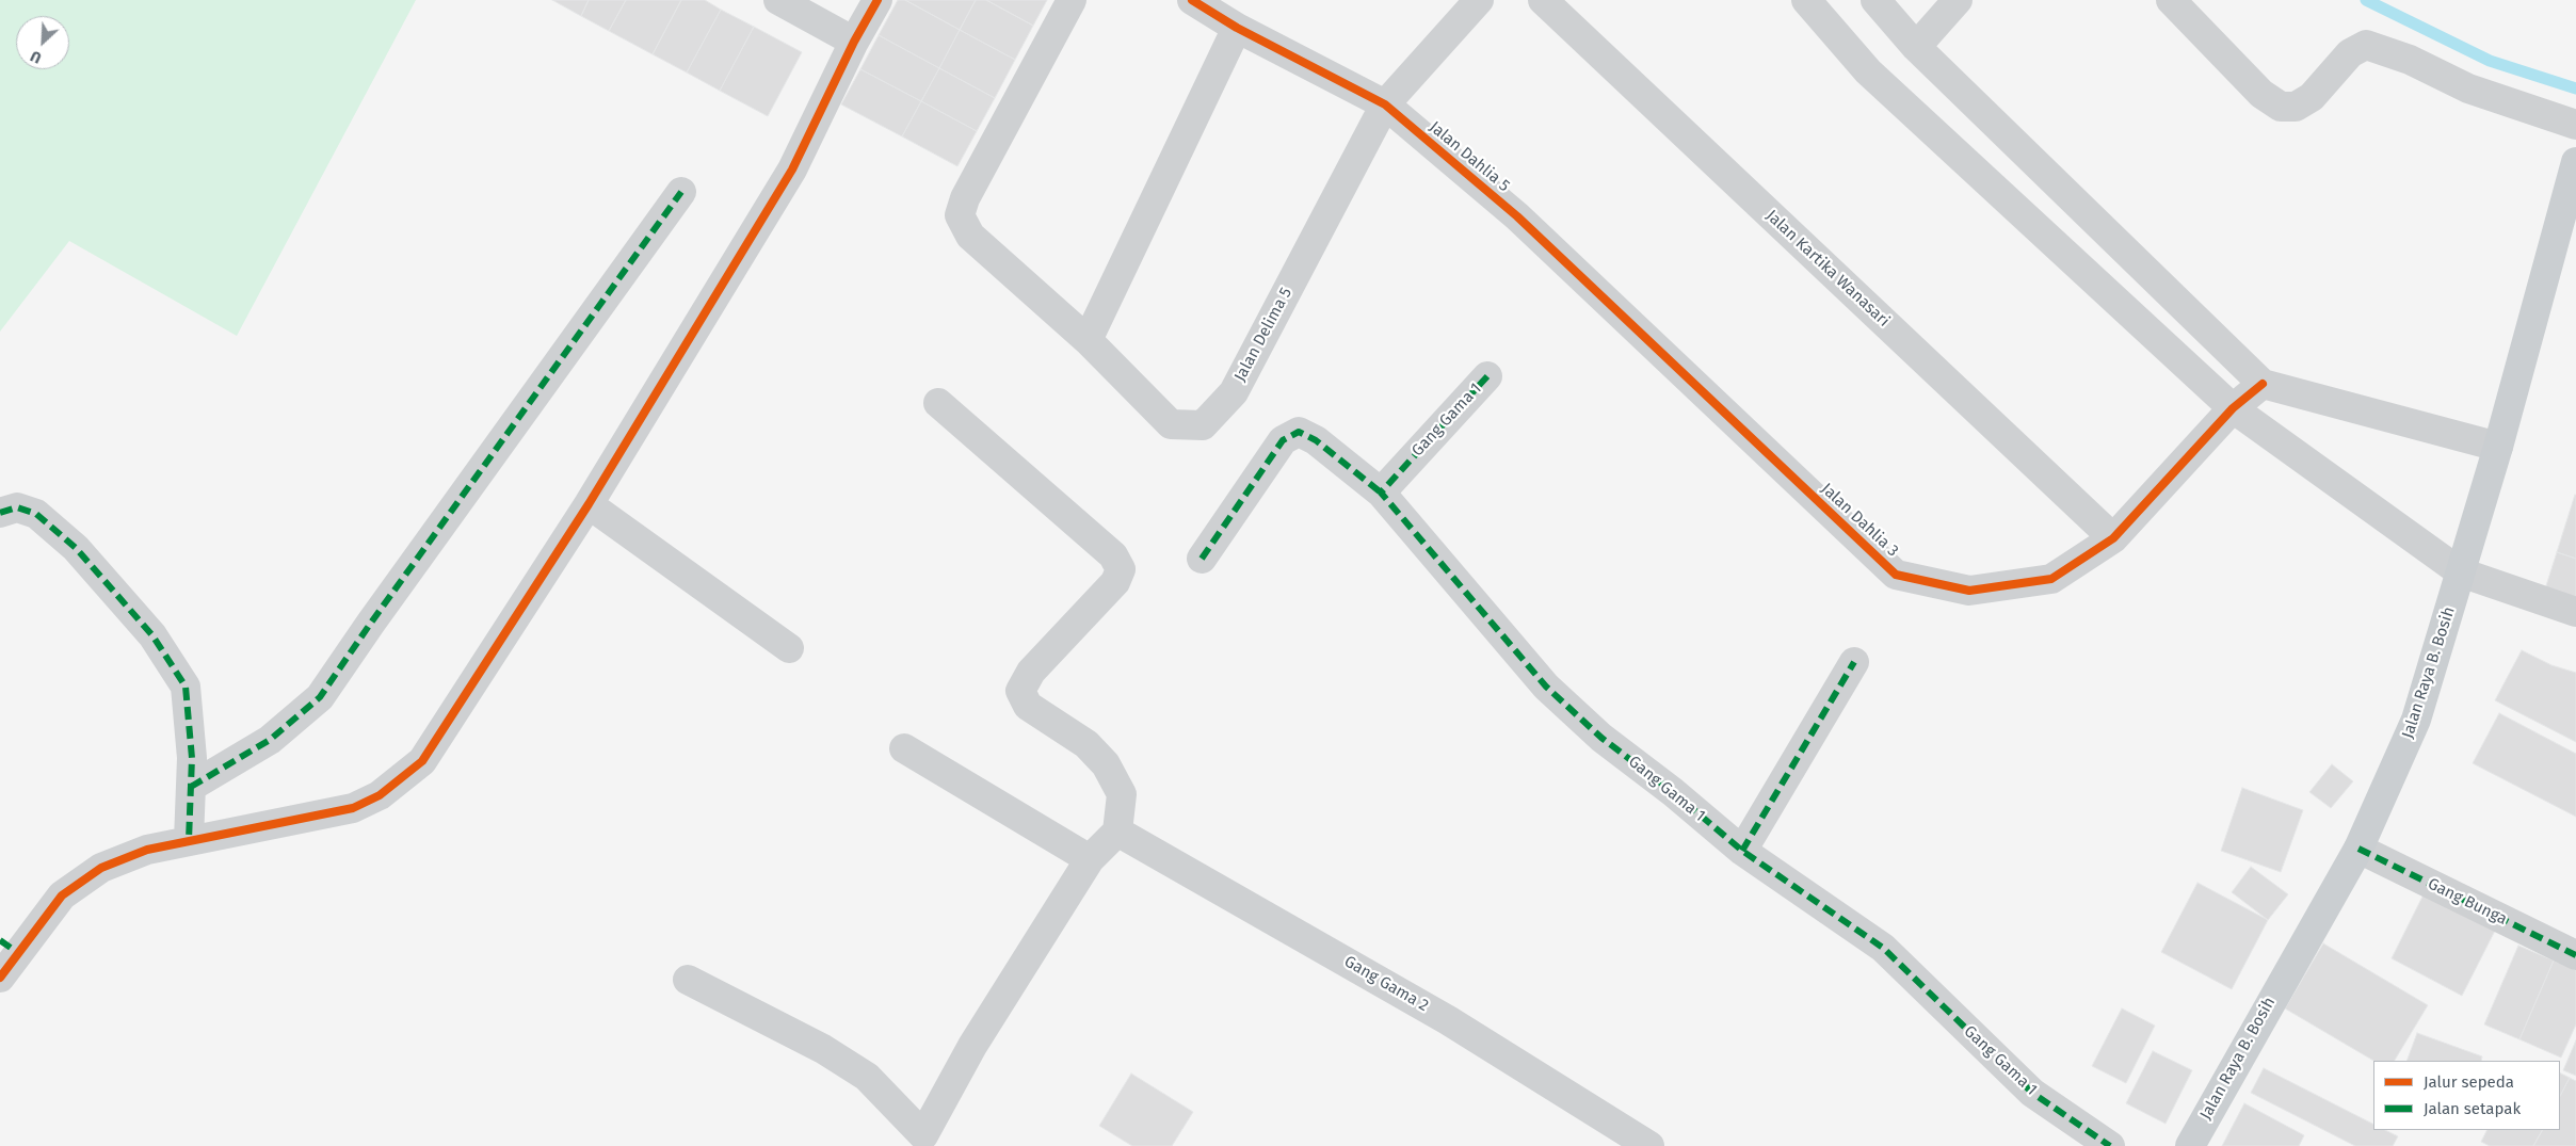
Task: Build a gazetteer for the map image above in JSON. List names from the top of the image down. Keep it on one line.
{"streets":{"main road":["Jalan Raya B. Bosih"],"street":["Jalan Dahlia 5","Jalan Kartika Wanasari","Jalan Delima 5","Gang Gama 1","Jalan Dahlia 3","Gang Bunga","Gang Gama 2"]},"crossings":[["Jalan Dahlia 5","Jalan Delima 5"],["Jalan Dahlia 5","Jalan Dahlia 3"],["Jalan Kartika Wanasari","Jalan Dahlia 3"],["Jalan Raya B. Bosih","Gang Bunga"]],"legend":["Jalur sepeda","Jalan setapak"],"north":"bottom left"}
